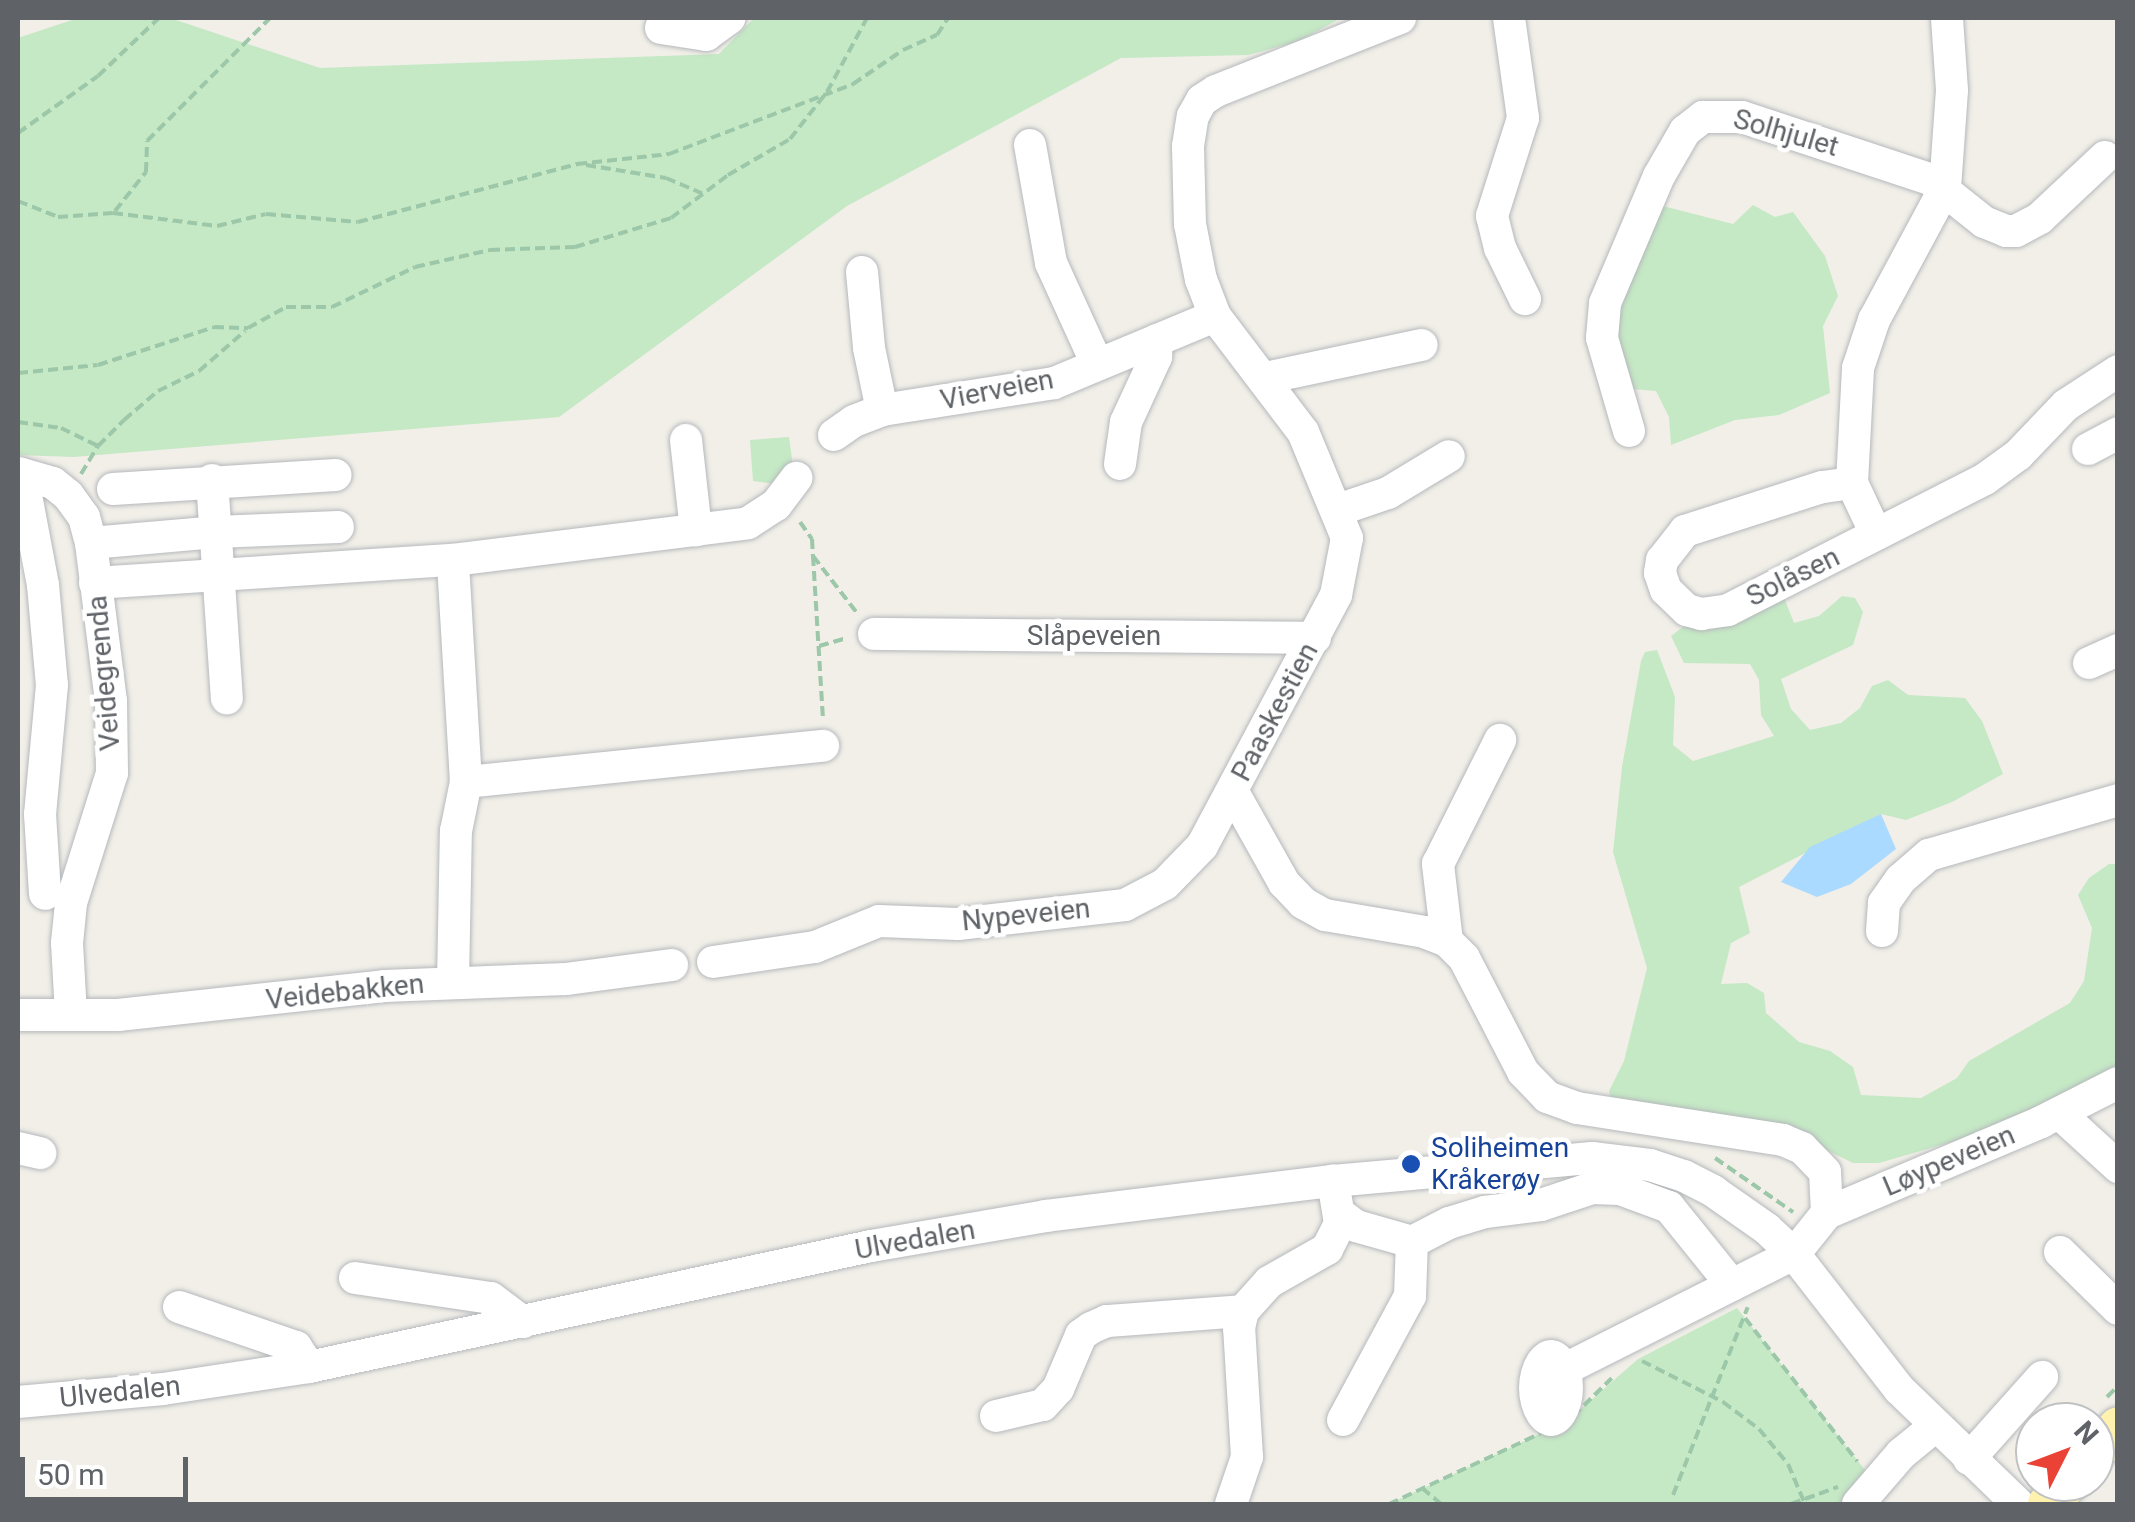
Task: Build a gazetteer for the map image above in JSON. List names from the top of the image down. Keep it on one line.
{"streets":{"street":["Solhjulet","Vierveien","Solåsen","Slåpeveien","Veidegrenda","Paaskestien","Nypeveien","Veidebakken","Løypeveien","Ulvedalen"]},"crossings":[["Vierveien","Paaskestien"],["Slåpeveien","Paaskestien"],["Veidegrenda","Veidebakken"],["Paaskestien","Nypeveien"],["Løypeveien","Ulvedalen"]],"places":["Soliheimen Kråkerøy"],"scale_bar":"50 m","north":"top right"}
